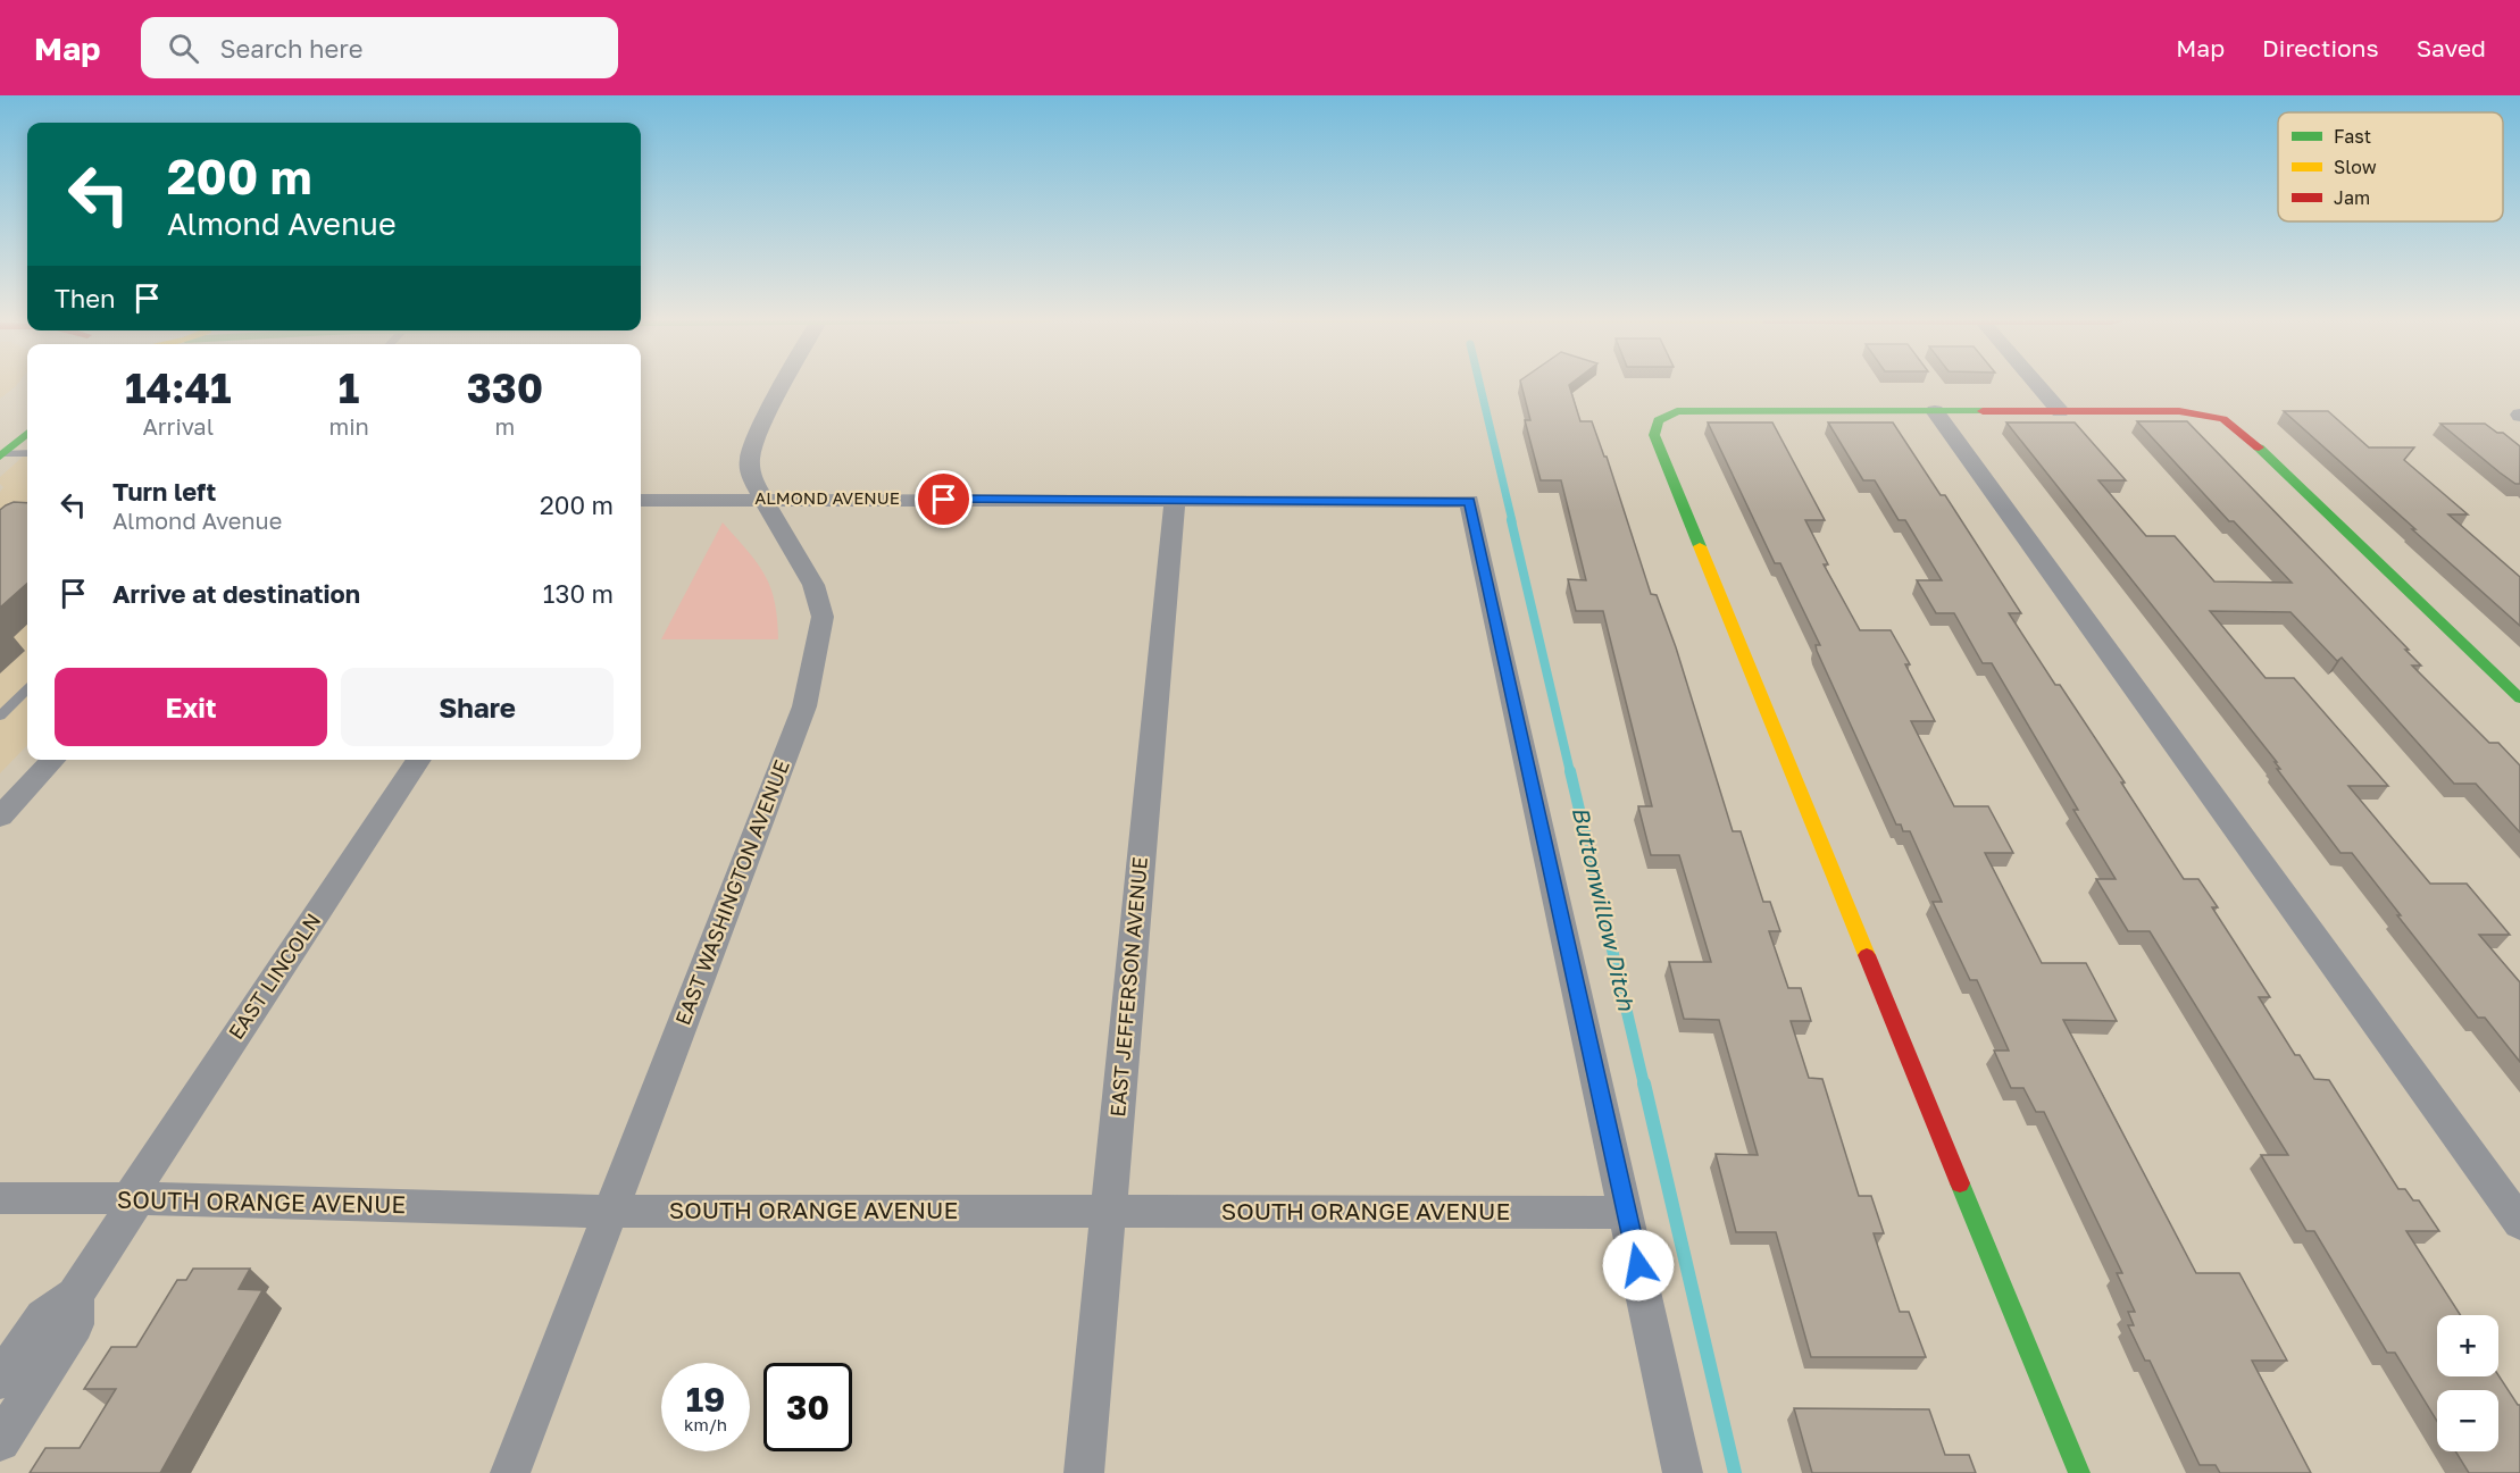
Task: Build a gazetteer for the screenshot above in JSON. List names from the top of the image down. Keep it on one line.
{"streets":{"street":["ALMOND AVENUE","EAST WASHINGTON AVENUE","EAST LINCOLN","EAST JEFFERSON AVENUE","SOUTH ORANGE AVENUE"]},"crossings":[["ALMOND AVENUE","EAST WASHINGTON AVENUE"],["ALMOND AVENUE","EAST JEFFERSON AVENUE"],["ALMOND AVENUE","SOUTH ORANGE AVENUE"],["EAST WASHINGTON AVENUE","SOUTH ORANGE AVENUE"],["EAST LINCOLN","SOUTH ORANGE AVENUE"],["EAST JEFFERSON AVENUE","SOUTH ORANGE AVENUE"]],"water":["Buttonwillow Ditch"],"legend":["Fast","Slow","Jam"],"page":{"header":"Map","search":"Search here","nav":["Map","Directions","Saved"],"turn":["200 m","Almond Avenue"],"then":"Then","eta":["14:41","Arrival","1","min","330","m"],"list":[{"name":"Turn left","note":"Almond Avenue","value":"200 m"},{"name":"Arrive at destination","value":"130 m"}],"buttons":["Exit","Share"],"map_buttons":["+","−"],"speed":"19 km/h","limit":"30"}}
